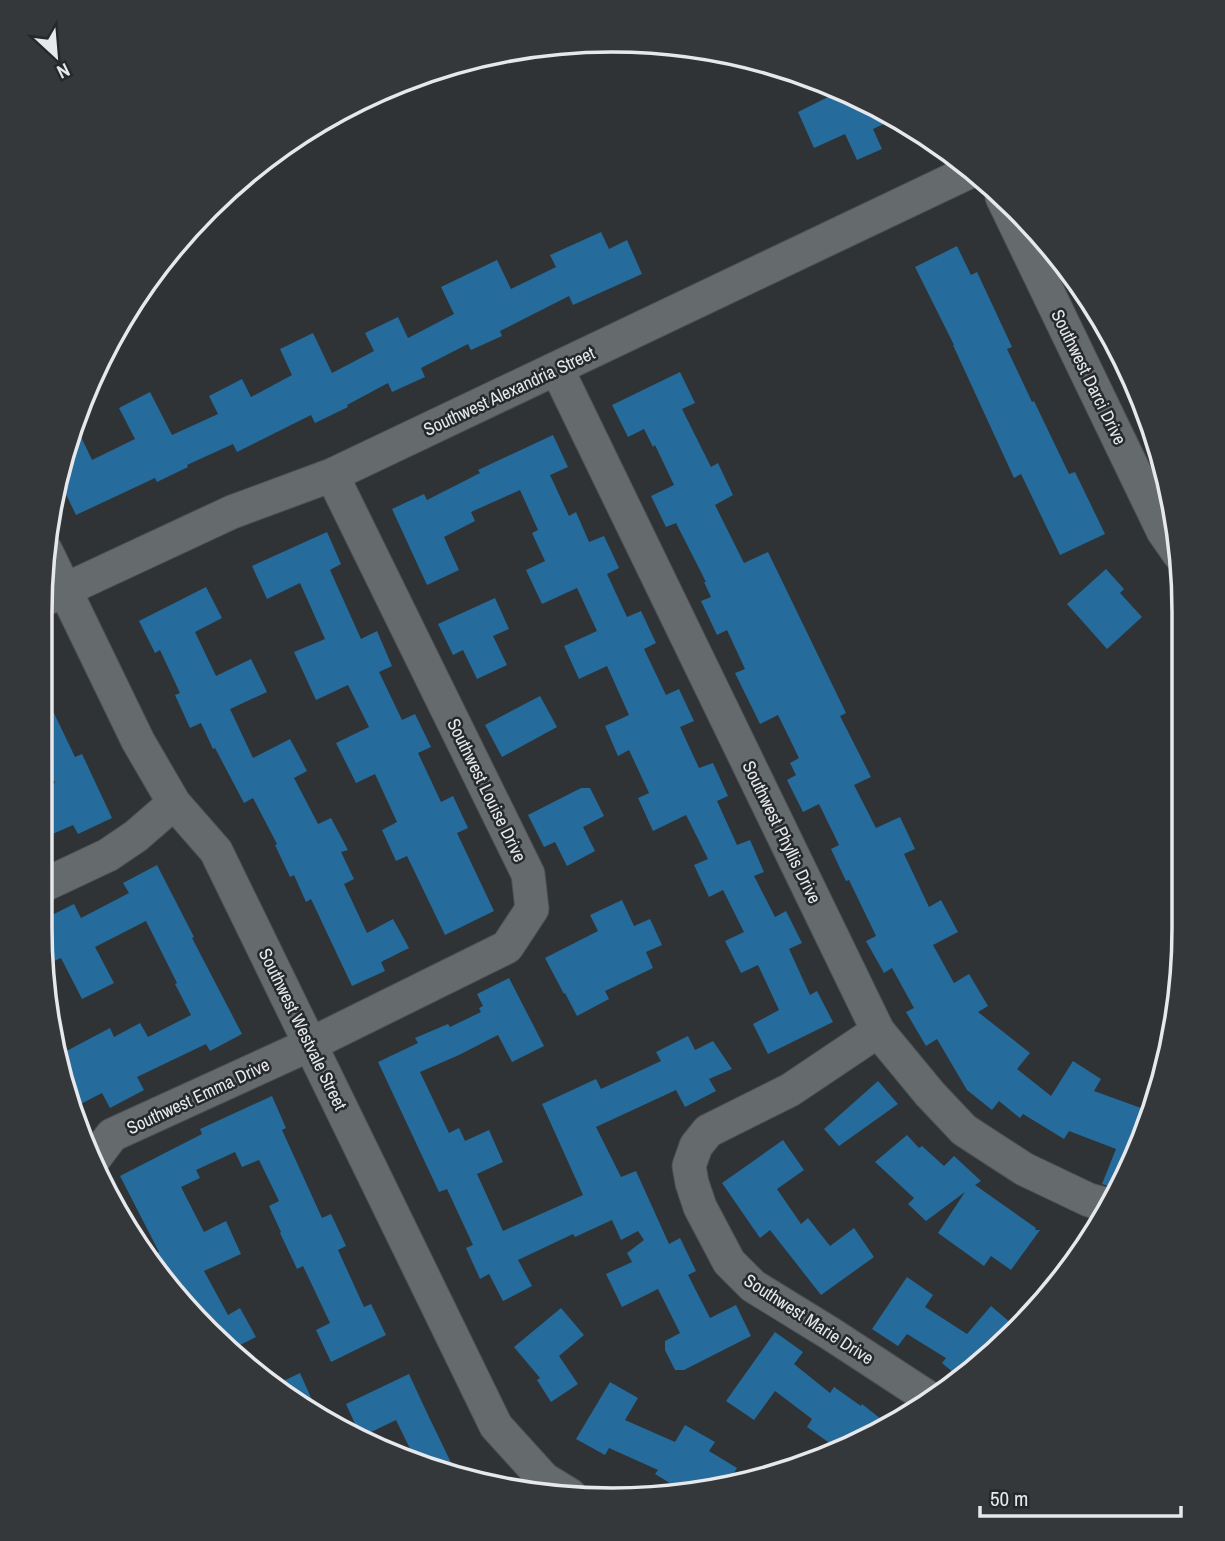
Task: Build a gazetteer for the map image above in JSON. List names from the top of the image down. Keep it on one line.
{"streets":{"street":["Southwest Darci Drive","Southwest Alexandria Street","Southwest Louise Drive","Southwest Phyllis Drive","Southwest Westvale Street","Southwest Emma Drive","Southwest Marie Drive"]},"crossings":[["Southwest Alexandria Street","Southwest Louise Drive"],["Southwest Alexandria Street","Southwest Phyllis Drive"],["Southwest Alexandria Street","Southwest Westvale Street"],["Southwest Louise Drive","Southwest Westvale Street"],["Southwest Louise Drive","Southwest Emma Drive"],["Southwest Phyllis Drive","Southwest Marie Drive"],["Southwest Westvale Street","Southwest Emma Drive"]],"scale_bar":"50 m","north":"bottom right"}
